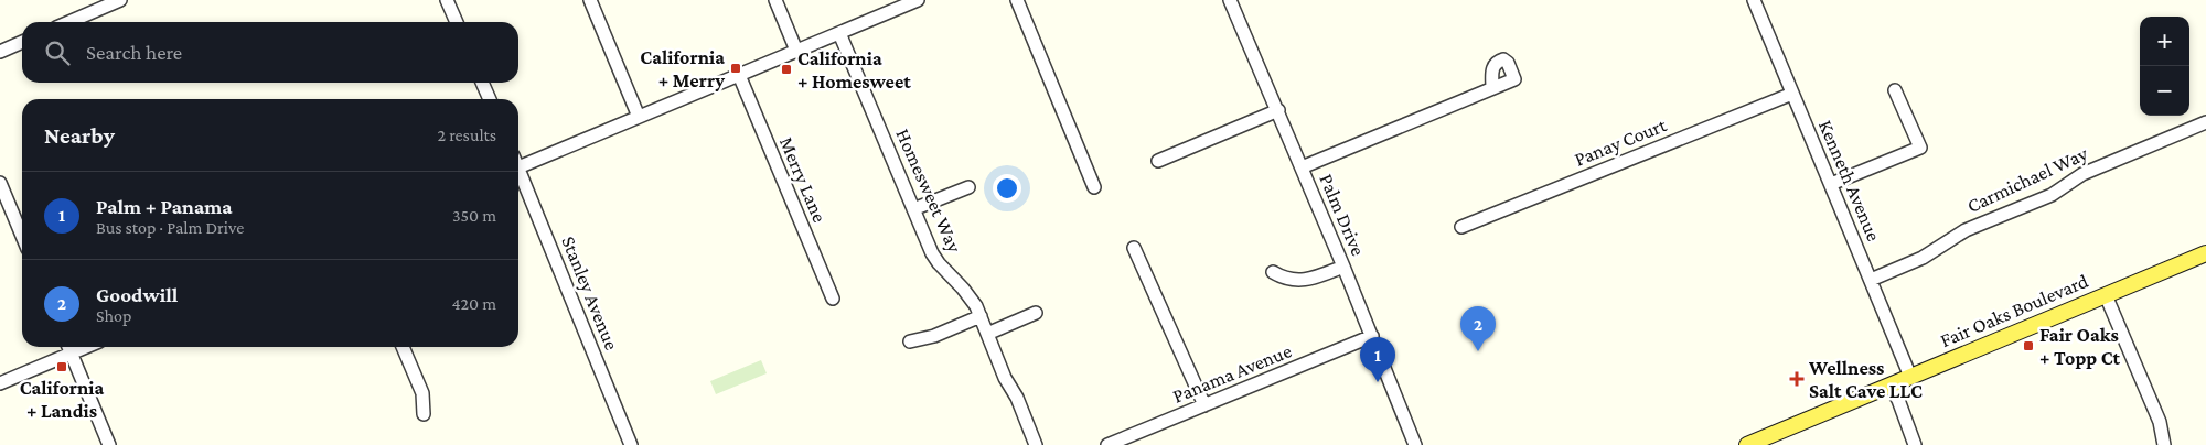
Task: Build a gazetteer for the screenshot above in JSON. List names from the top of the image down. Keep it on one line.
{"streets":{"main road":["Fair Oaks Boulevard"],"street":["Panay Court","Merry Lane","Carmichael Way","Kenneth Avenue","Homesweet Way","Palm Drive","Stanley Avenue","Panama Avenue"]},"crossings":[["Panay Court","Kenneth Avenue"],["Carmichael Way","Kenneth Avenue"],["Kenneth Avenue","Fair Oaks Boulevard"],["Palm Drive","Panama Avenue"]],"places":{"transit":["California + Merry","California + Homesweet","Fair Oaks + Topp Ct","California + Landis"],"health":["Wellness Salt Cave LLC"]},"page":{"map_buttons":["+","−"],"search":"Search here","heading":["Nearby","2 results"],"list":[{"mark":"1","name":"Palm + Panama","note":"Bus stop · Palm Drive","value":"350 m"},{"mark":"2","name":"Goodwill","note":"Shop","value":"420 m"}],"pins":["2","1"]}}
